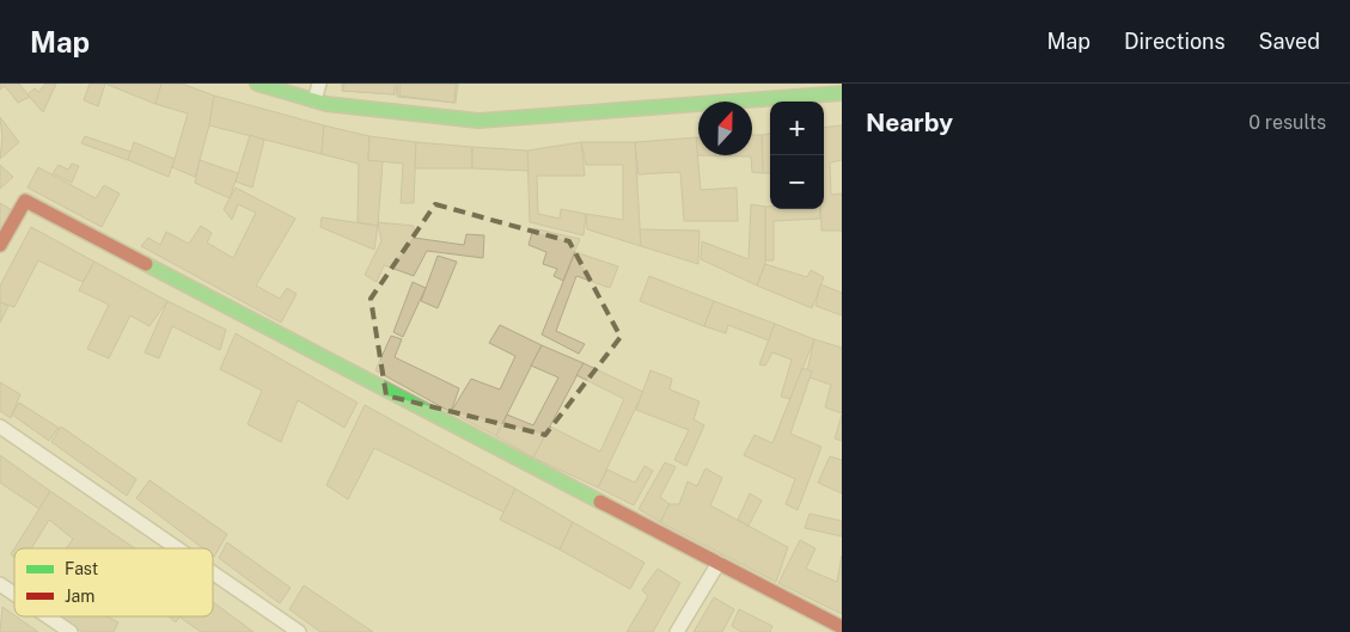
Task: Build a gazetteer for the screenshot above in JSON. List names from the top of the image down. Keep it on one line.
{"legend":["Fast","Jam"],"north":"top","page":{"header":"Map","nav":["Map","Directions","Saved"],"heading":["Nearby","0 results"],"map_buttons":["+","−"]}}
